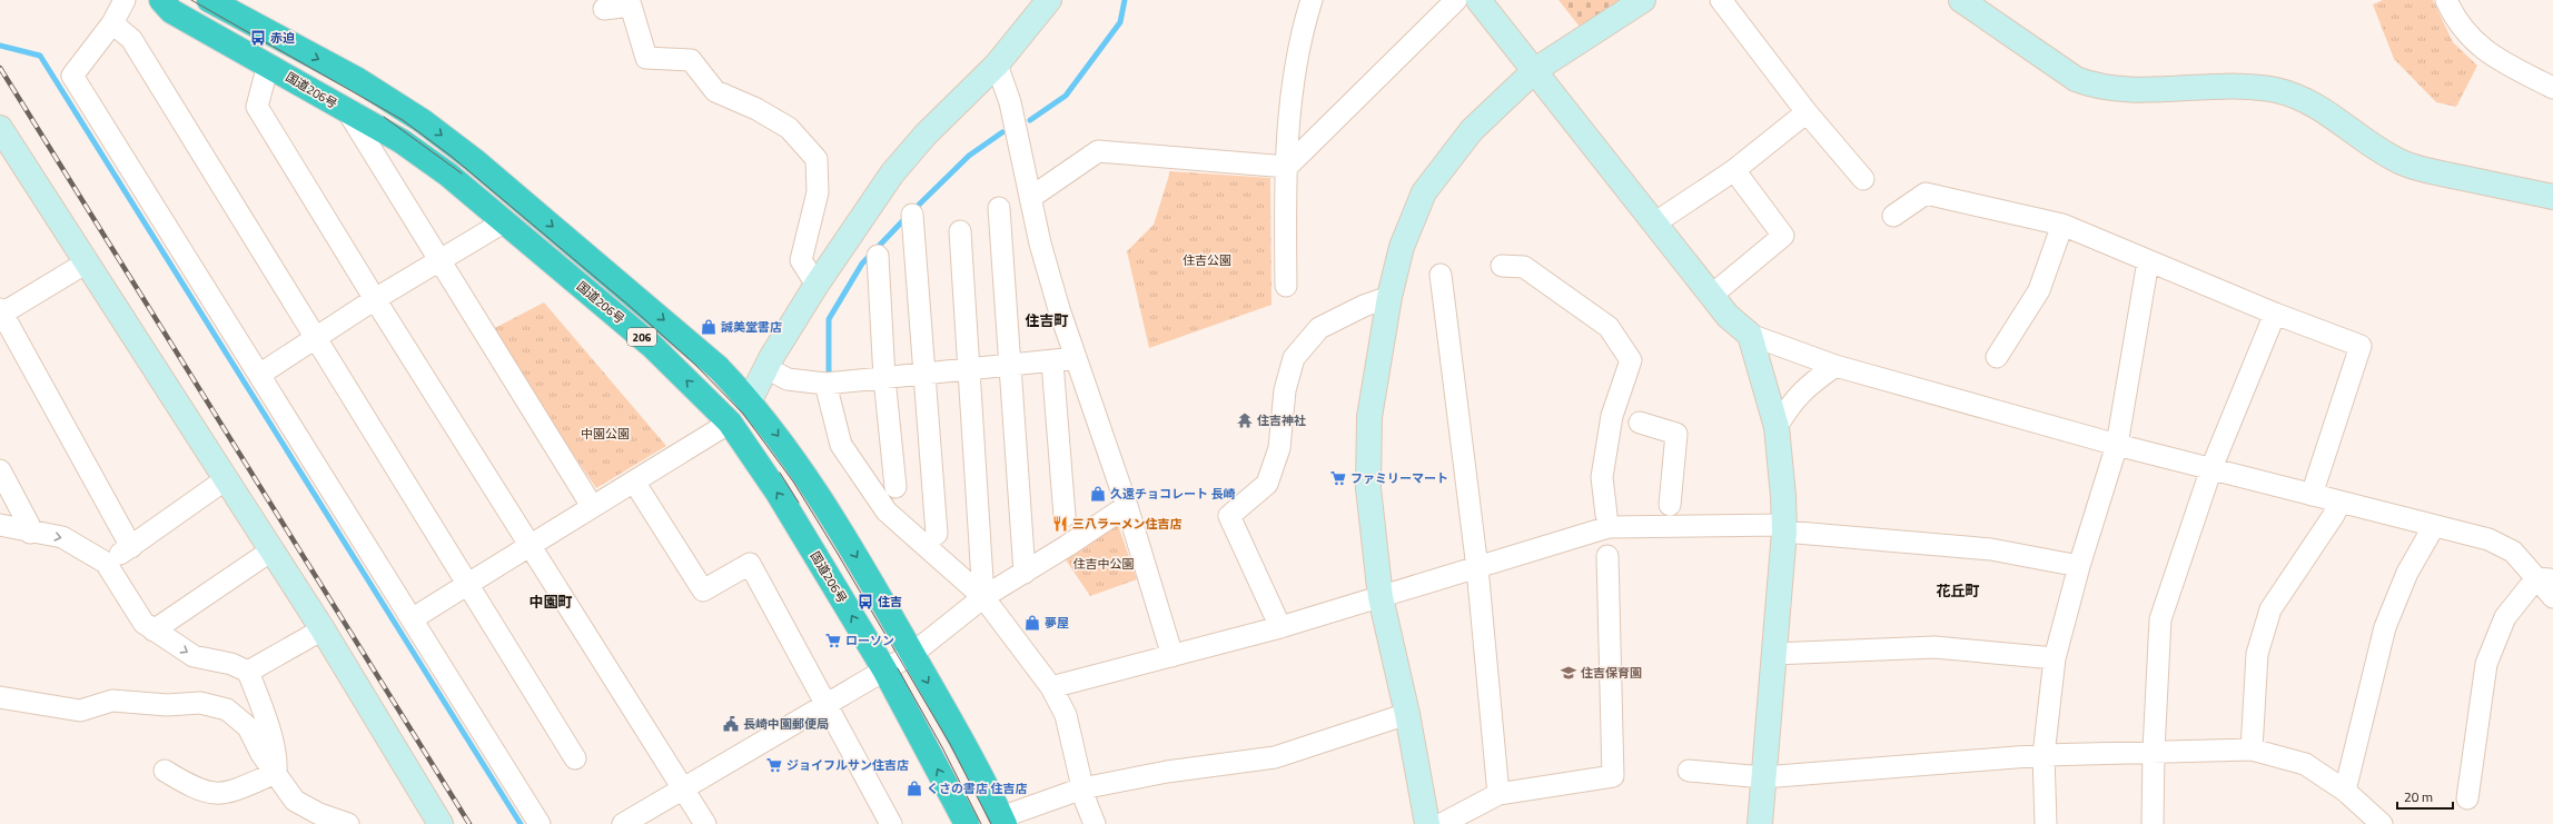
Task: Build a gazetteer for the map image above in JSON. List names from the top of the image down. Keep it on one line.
{"streets":{"highway":["国道206号","206"]},"districts":["住吉町","花丘町","中園町"],"parks":["住吉公園","中園公園","住吉中公園"],"places":{"bus stop":["赤迫","住吉"],"shop":["誠美堂書店","久遠チョコレート 長崎","夢屋","くさの書店 住吉店"],"temple":["住吉神社"],"supermarket":["ファミリーマート","ローソン","ジョイフルサン住吉店"],"restaurant":["三八ラーメン住吉店"],"school or university":["住吉保育園"],"public building":["長崎中園郵便局"]},"scale_bar":"20 m"}
